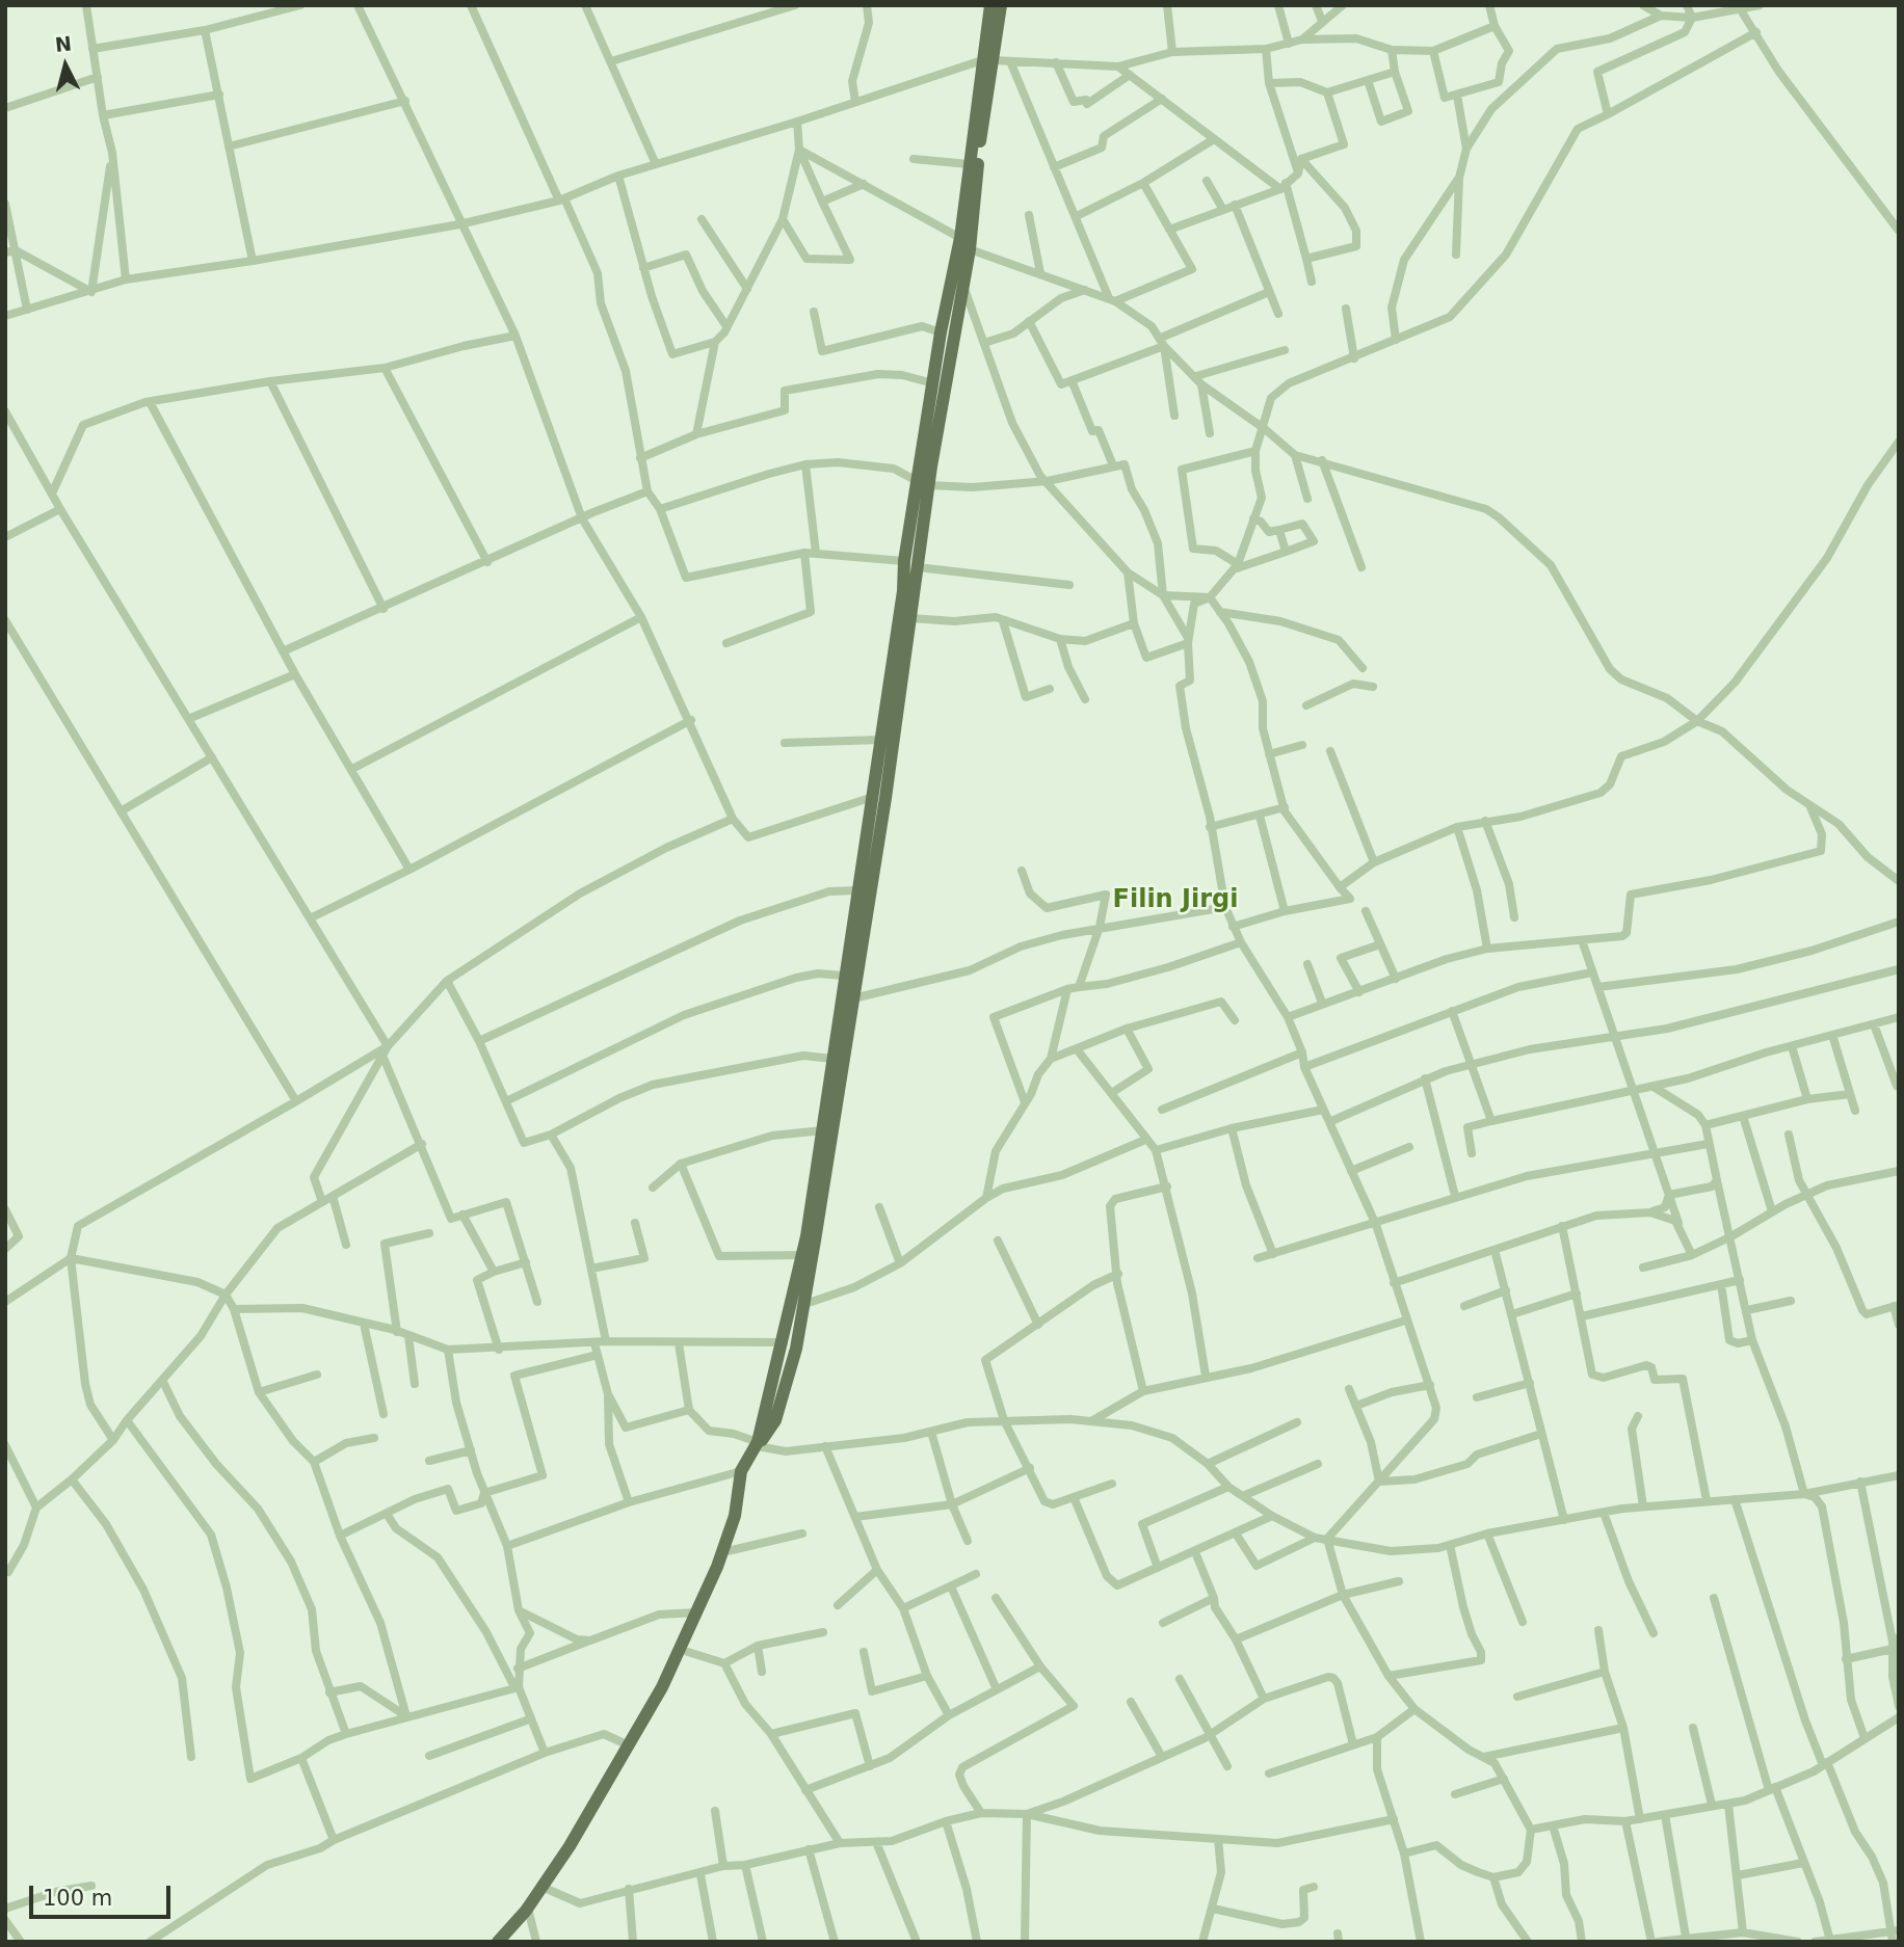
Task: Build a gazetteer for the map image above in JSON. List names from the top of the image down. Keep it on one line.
{"districts":["Filin Jirgi"],"scale_bar":"100 m","north":"top"}
